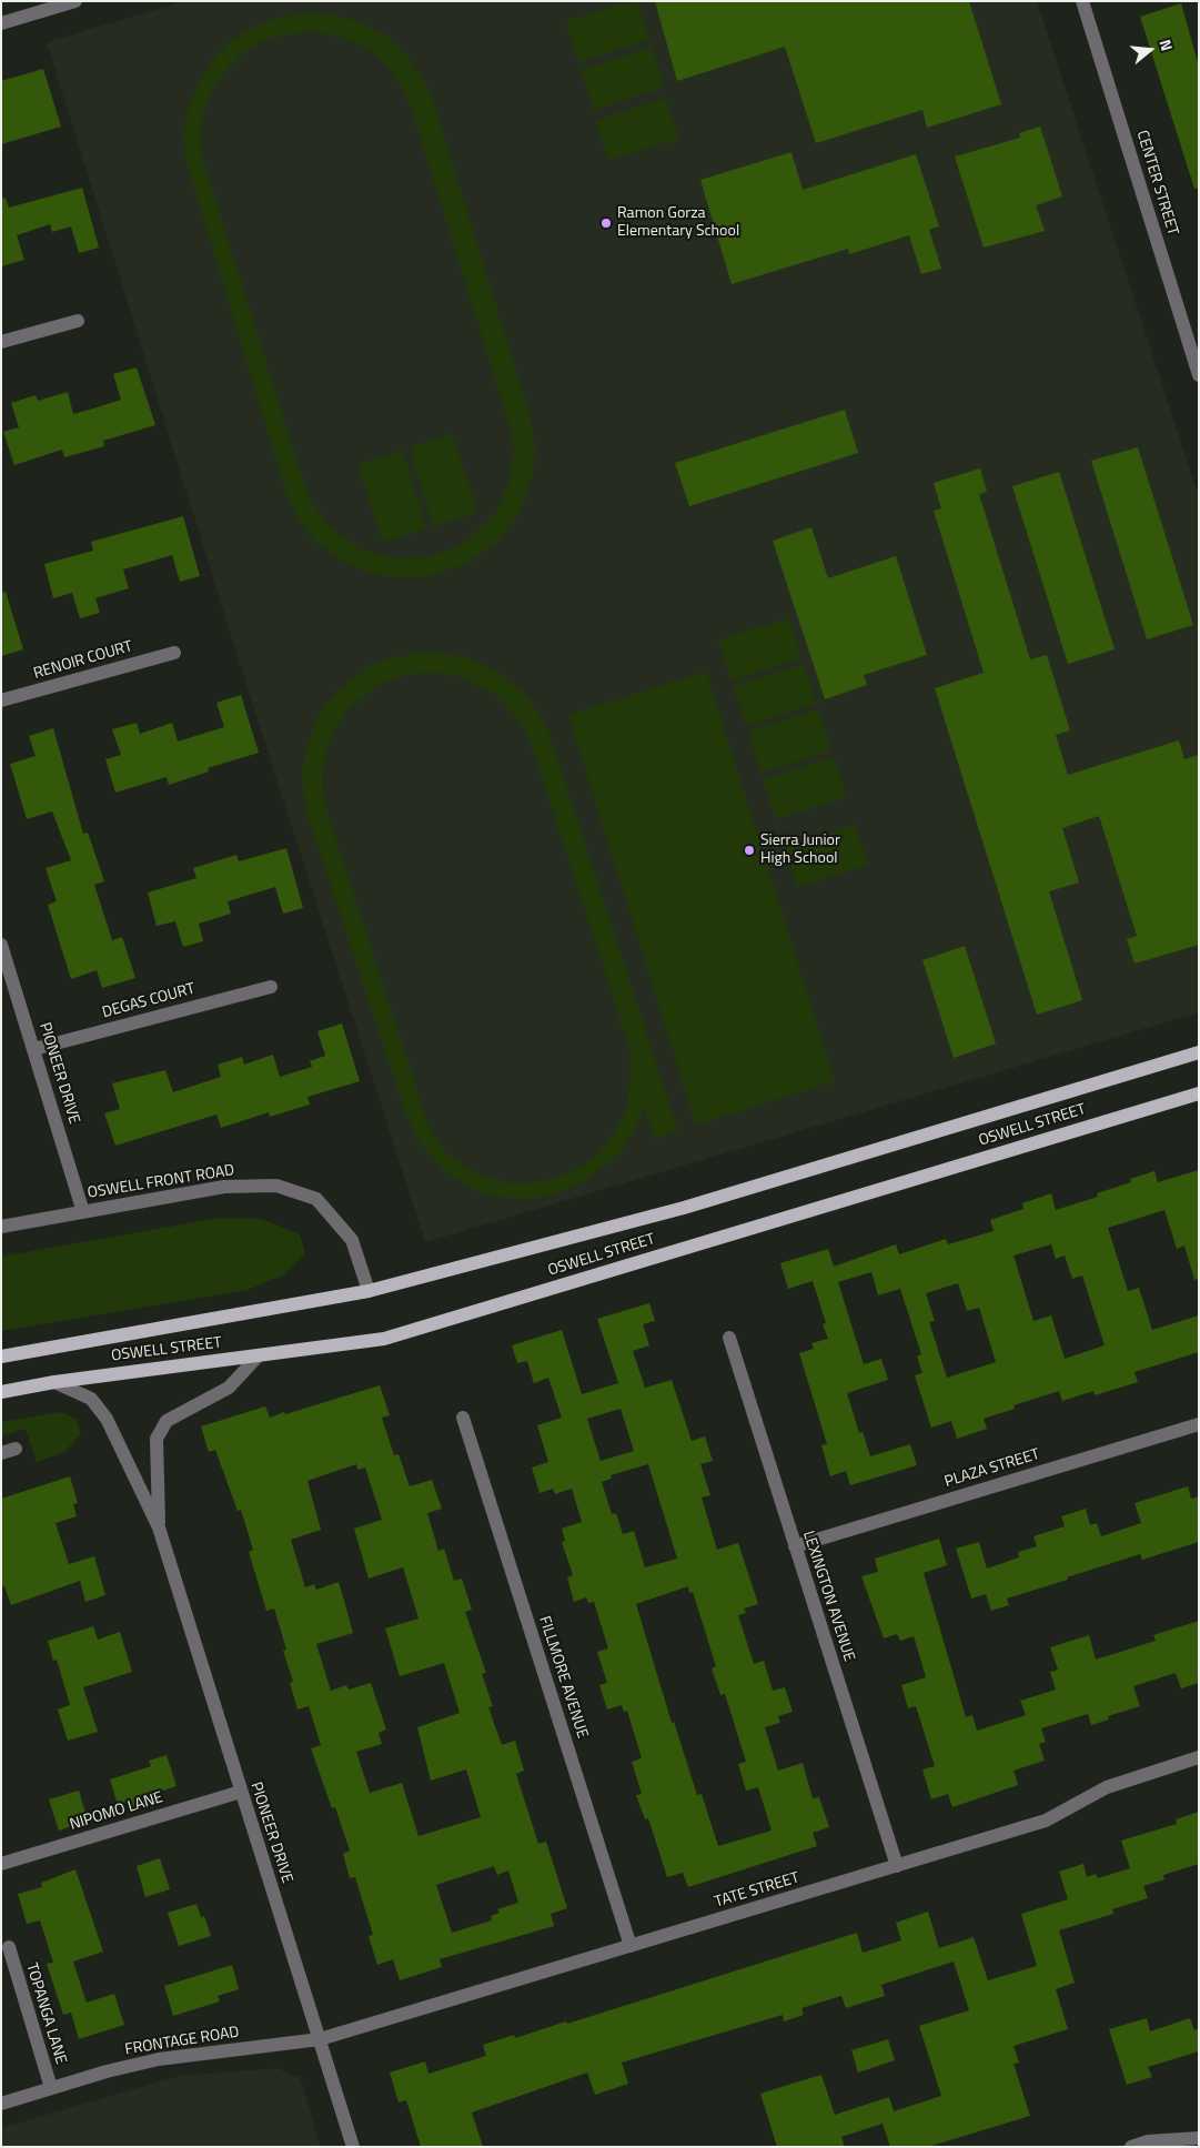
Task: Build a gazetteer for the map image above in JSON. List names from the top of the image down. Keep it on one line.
{"streets":{"main road":["OSWELL STREET"],"street":["CENTER STREET","RENOIR COURT","DEGAS COURT","PIONEER DRIVE","OSWELL FRONT ROAD","PLAZA STREET","LEXINGTON AVENUE","FILLMORE AVENUE","NIPOMO LANE","TATE STREET","TOPANGA LANE","FRONTAGE ROAD"]},"crossings":[["DEGAS COURT","PIONEER DRIVE"],["PIONEER DRIVE","OSWELL STREET"],["PIONEER DRIVE","OSWELL FRONT ROAD"],["PIONEER DRIVE","NIPOMO LANE"],["PIONEER DRIVE","TATE STREET"],["PIONEER DRIVE","FRONTAGE ROAD"],["OSWELL STREET","OSWELL FRONT ROAD"],["PLAZA STREET","LEXINGTON AVENUE"],["LEXINGTON AVENUE","TATE STREET"],["FILLMORE AVENUE","TATE STREET"],["TATE STREET","FRONTAGE ROAD"],["TOPANGA LANE","FRONTAGE ROAD"]],"places":["Ramon Gorza Elementary School","Sierra Junior High School"],"north":"right"}
